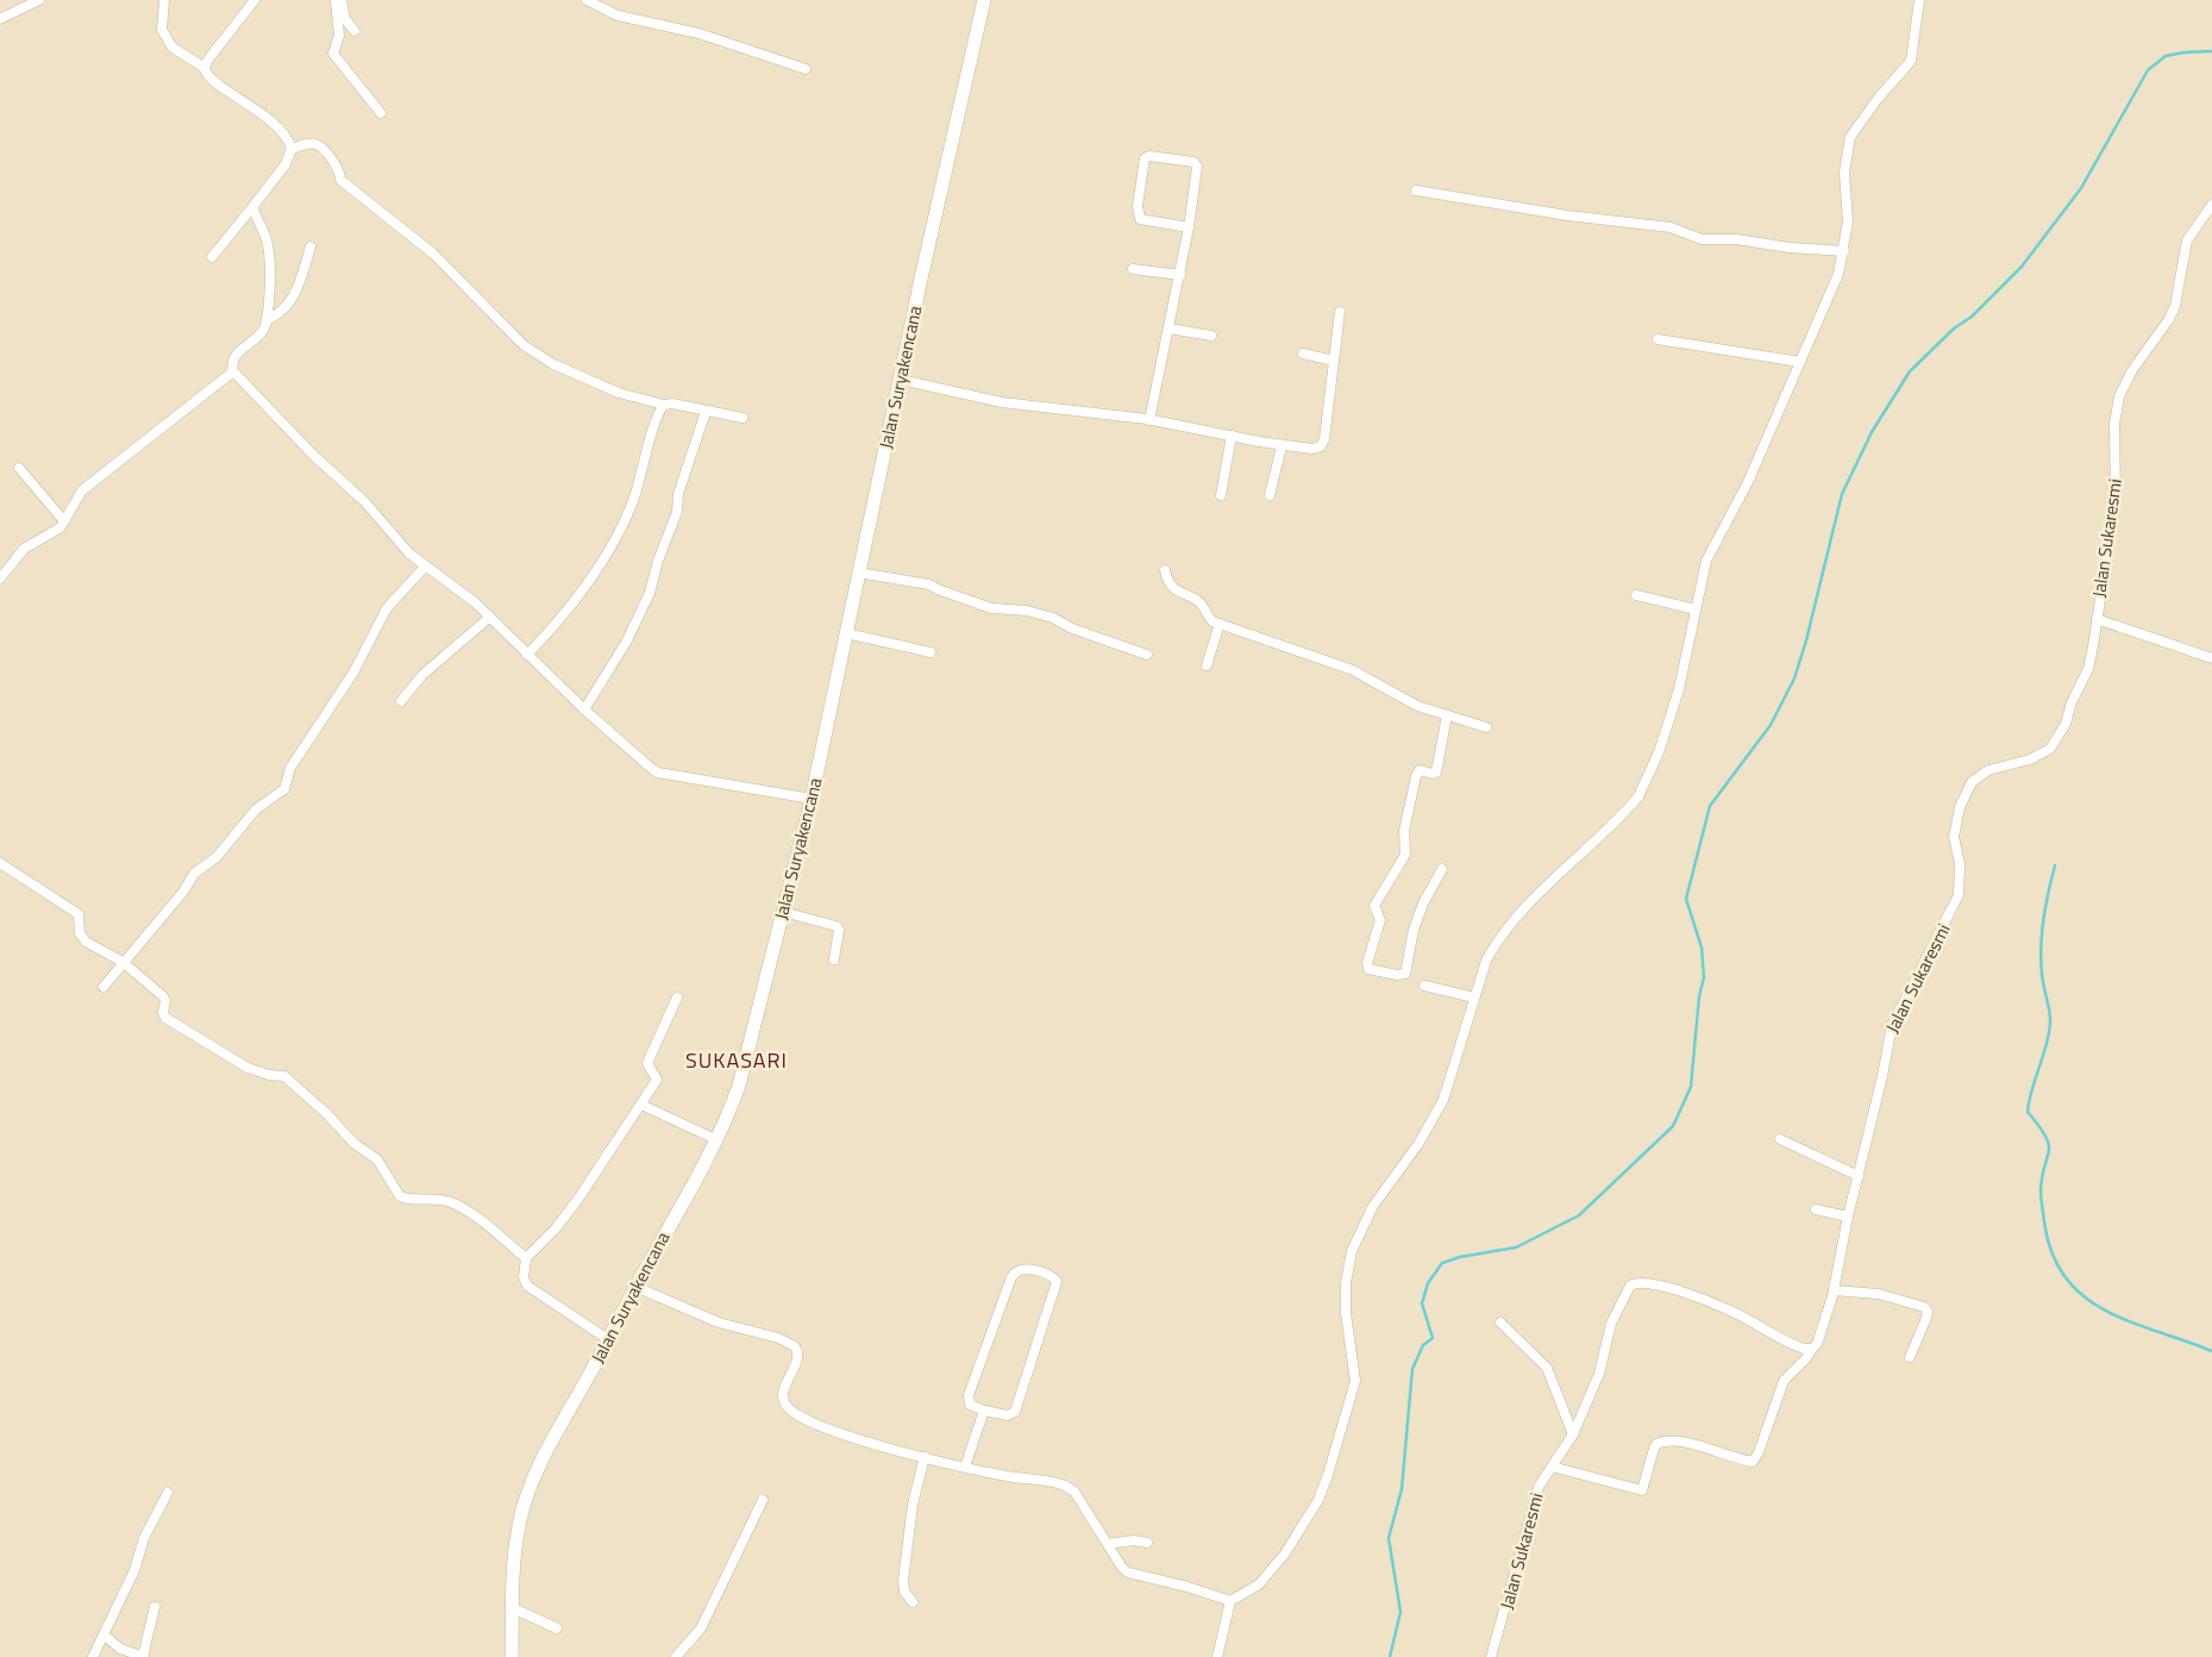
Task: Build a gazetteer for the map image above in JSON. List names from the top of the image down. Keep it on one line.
{"streets":{"street":["Jalan Suryakencana","Jalan Sukaresmi"]},"districts":["SUKASARI"]}
